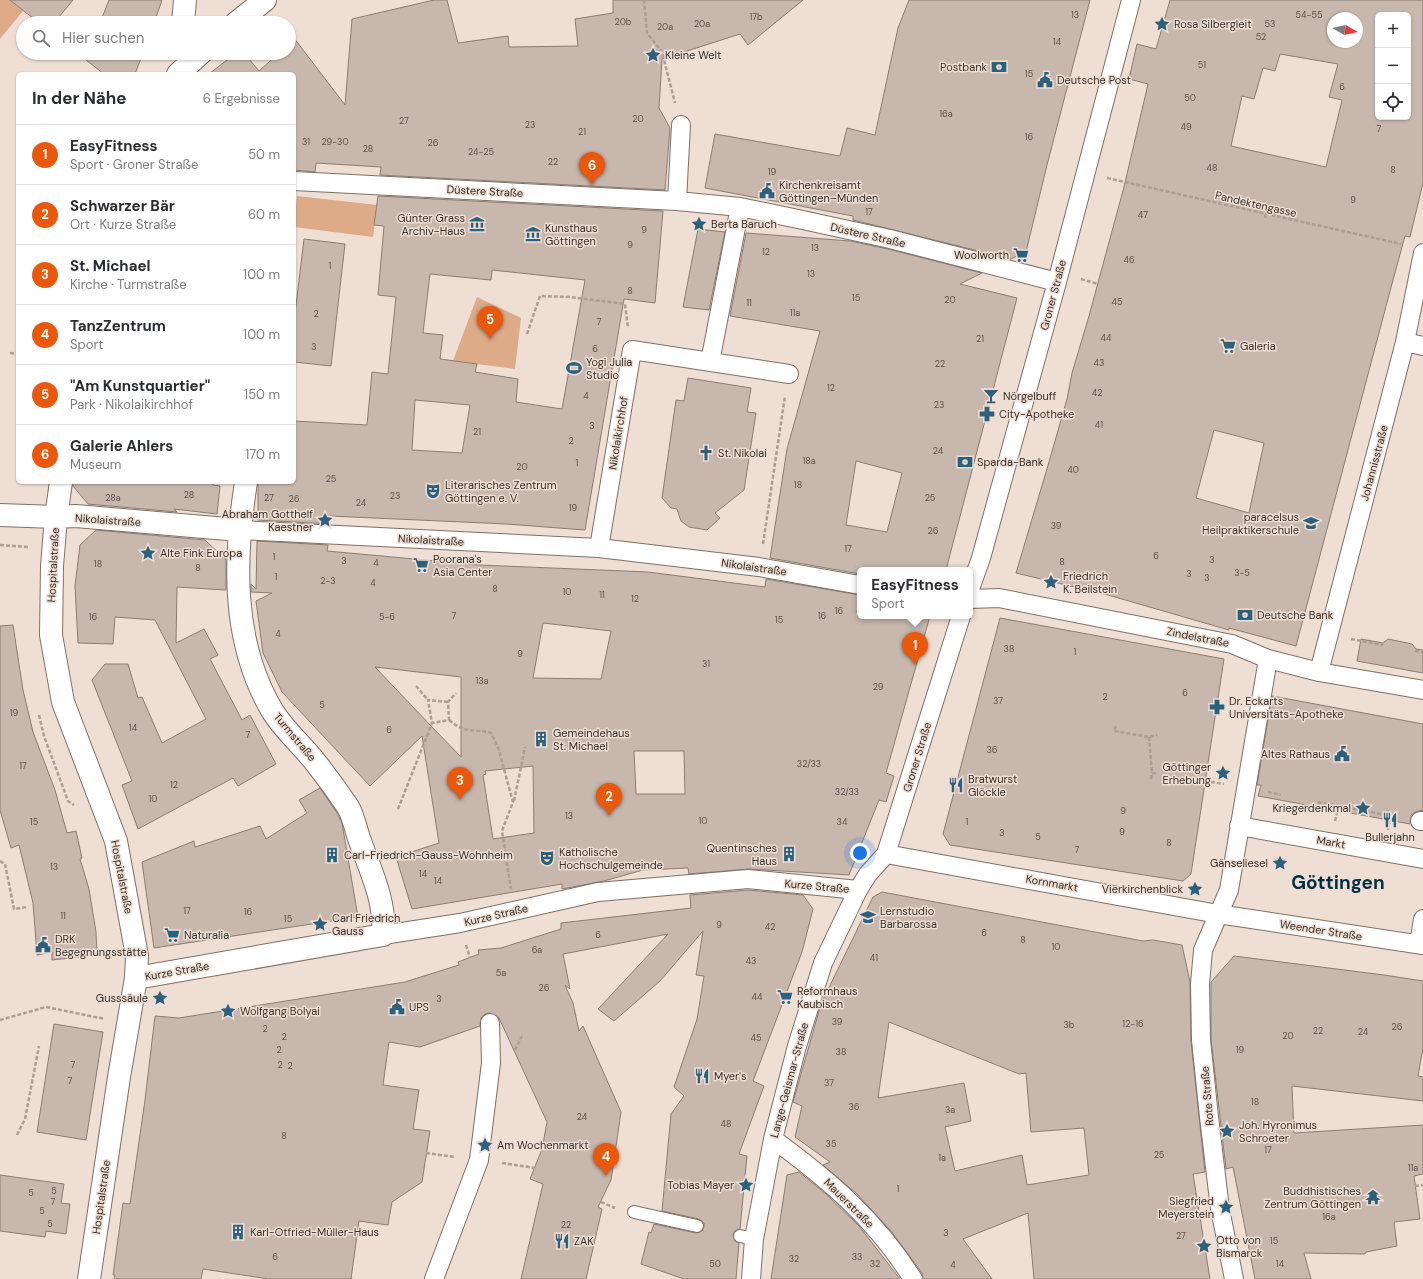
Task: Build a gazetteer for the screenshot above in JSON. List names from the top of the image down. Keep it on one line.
{"streets":{"street":["Düstere Straße","Groner Straße","Nikolaikirchhof","Johannisstraße","Nikolaistraße","Hospitalstraße","Zindelstraße","Turmstraße","Markt","Kornmarkt","Kurze Straße","Weender Straße","Lange-Geismar-Straße","Rote Straße","Mauerstraße"],"path":["Pandektengasse"]},"crossings":[["Düstere Straße","Groner Straße"],["Pandektengasse","Groner Straße"],["Groner Straße","Kornmarkt"],["Groner Straße","Kurze Straße"],["Groner Straße","Lange-Geismar-Straße"],["Nikolaikirchhof","Nikolaistraße"],["Johannisstraße","Zindelstraße"],["Nikolaistraße","Hospitalstraße"],["Nikolaistraße","Turmstraße"],["Hospitalstraße","Kurze Straße"],["Turmstraße","Kurze Straße"],["Kornmarkt","Weender Straße"],["Kornmarkt","Rote Straße"],["Kurze Straße","Lange-Geismar-Straße"],["Weender Straße","Rote Straße"],["Lange-Geismar-Straße","Mauerstraße"]],"districts":["Göttingen"],"places":{"place":["Rosa Silbergleit","Kleine Welt","Berta Baruch","Abraham Gotthelf Kaestner","Alte Fink Europa","Friedrich K. Beilstein","Göttinger Erhebung","Kriegerdenkmal","Gänseliesel","Vierkirchenblick","Carl Friedrich Gauss","Gusssäule","Wolfgang Bolyai","Joh. Hyronimus Schroeter","Am Wochenmarkt","Tobias Mayer","Siegfried Meyerstein","Otto von Bismarck"],"bank":["Postbank","Sparda-Bank","Deutsche Bank"],"public building":["Deutsche Post","Kirchenkreisamt Göttingen–Münden","Altes Rathaus","DRK Begegnungsstätte","UPS"],"museum":["Günter Grass Archiv-Haus","Kunsthaus Göttingen"],"supermarket":["Woolworth","Galeria","Poorana's Asia Center","Naturalia","Reformhaus Kaubisch"],"sports":["Yogi Julia Studio"],"bar":["Nörgelbuff"],"pharmacy":["City-Apotheke","Dr. Eckarts Universitäts-Apotheke"],"church":["St. Nikolai"],"theatre":["Literarisches Zentrum Göttingen e. V.","Katholische Hochschulgemeinde"],"school or university":["paracelsus Heilpraktikerschule","Lernstudio Barbarossa"],"building":["Gemeindehaus St. Michael","Quentinsches Haus","Carl-Friedrich-Gauss-Wohnheim","Karl-Otfried-Müller-Haus"],"restaurant":["Bratwurst Glöckle","Bullerjahn","Myer's","ZAK"],"temple":["Buddhistisches Zentrum Göttingen"]},"house_numbers":["13","54-55","17b","20b","20a","53","20a","52","14","51","15","6","50","16a","20","27","23","49","7","21","16","31","29-30","26","28","24-25","22","48","8","19","9","17","47","9","9","13","12","46","1","13","8","15","20","45","11","11a","2","7","44","21","3","6","43","22","12","42","4","23","41","3","21","2","24","18a","1","20","40","25","18","28","23","28a","27","25","26","24","19","39","26","17","6","1","3","3","8","4","18","8","3-5","3","1","3","2-3","4","8","10","11","12","16","7","16","16","5-6","15","4","38","1","9","31","13a","29","6","2","37","5","19","14","6","7","36","32/33","17","12","32/33","10","9","13","10","15","34","1","9","3","5","8","7","13","14","14","17","16","11","15","9","42","6","6","8","10","6a","41","43","5a","26","44","3","39","12-16","3b","26","2","22","24","20","2","45","2","19","38","7","2","2","7","37","18","36","3a","24","48","8","35","17","25","1a","11a","1","5","5","7","5","16a","5","22","3","27","15","6","33","32","50","32","14","4"],"north":"right","page":{"map_buttons":["+","−"],"search":"Hier suchen","heading":["In der Nähe","6 Ergebnisse"],"list":[{"mark":"1","name":"EasyFitness","note":"Sport · Groner Straße","value":"50 m"},{"mark":"2","name":"Schwarzer Bär","note":"Ort · Kurze Straße","value":"60 m"},{"mark":"3","name":"St. Michael","note":"Kirche · Turmstraße","value":"100 m"},{"mark":"4","name":"TanzZentrum","note":"Sport","value":"100 m"},{"mark":"5","name":"\"Am Kunstquartier\"","note":"Park · Nikolaikirchhof","value":"150 m"},{"mark":"6","name":"Galerie Ahlers","note":"Museum","value":"170 m"}],"pins":["6","5","1","3","2","4"],"popup":["EasyFitness","Sport"]}}
